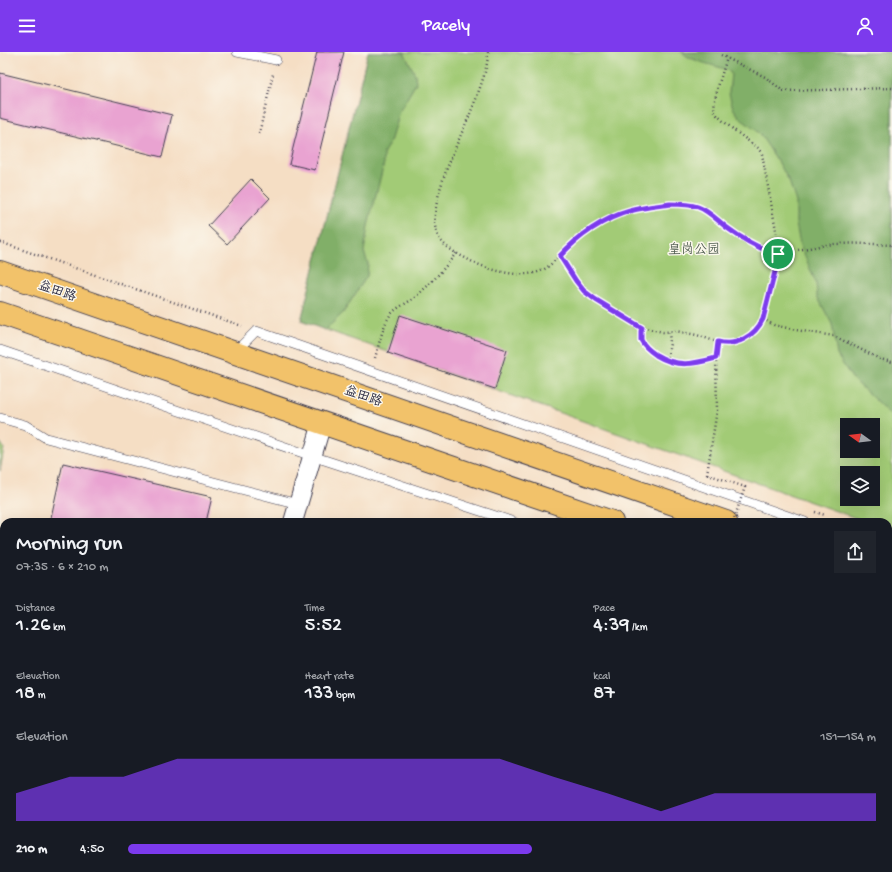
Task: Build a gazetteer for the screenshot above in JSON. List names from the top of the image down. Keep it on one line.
{"streets":{"main road":["益田路"]},"parks":["皇岗公园"],"north":"left","page":{"header":"Pacely","heading":["Morning run","07:35 · 6 × 210 m"],"stats":[["Distance","1.26 km"],["Time","5:52"],["Pace","4:39 /km"],["Elevation","18 m"],["Heart rate","133 bpm"],["kcal","87"]],"chart":["Elevation","151–154 m"],"list":[{"name":"210 m","note":"4:50"}]}}
